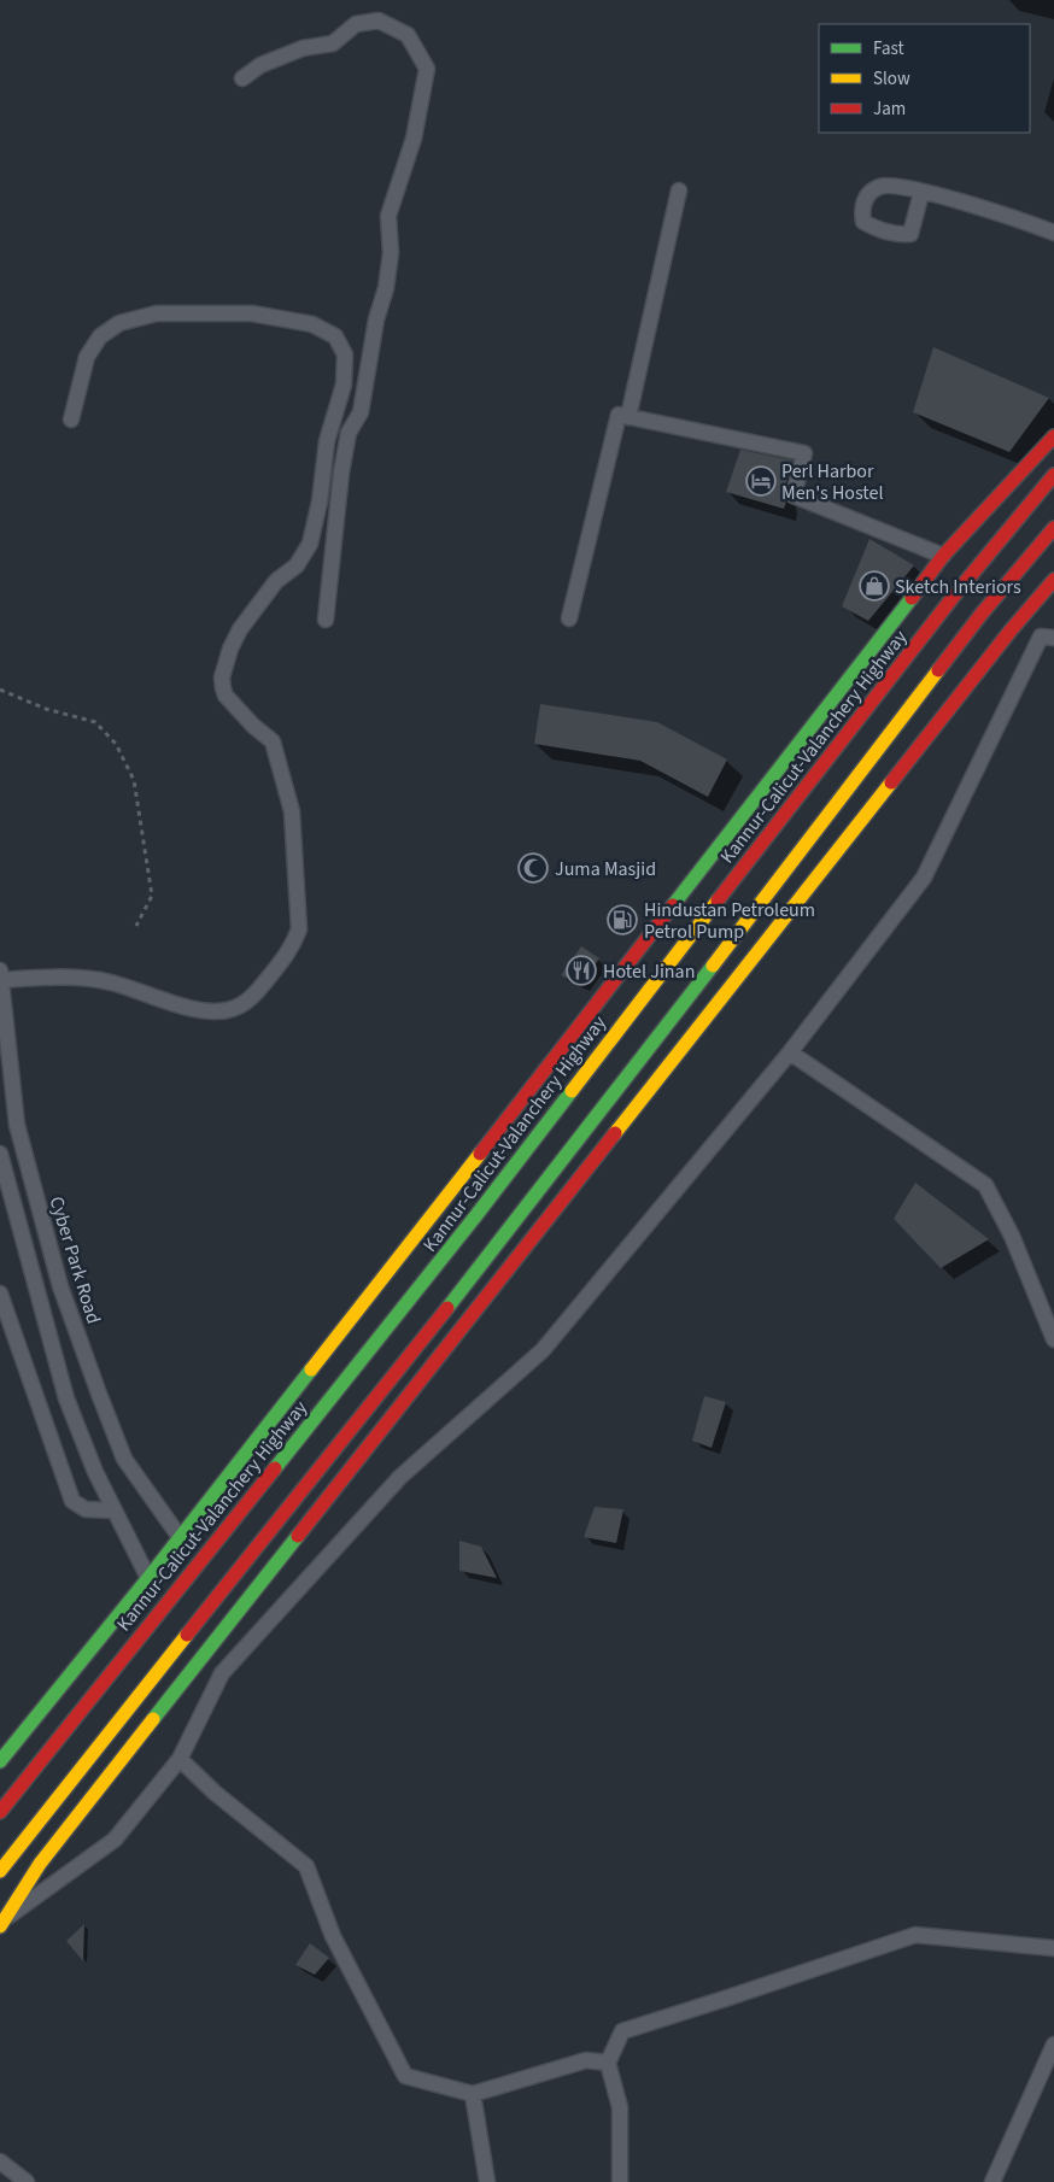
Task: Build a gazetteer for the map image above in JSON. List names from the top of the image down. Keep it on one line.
{"streets":{"main road":["Kannur-Calicut-Valanchery Highway"],"street":["Cyber Park Road"]},"places":{"hotel":["Perl Harbor Men's Hostel"],"shop":["Sketch Interiors"],"mosque":["Juma Masjid"],"fuel station":["Hindustan Petroleum Petrol Pump"],"restaurant":["Hotel Jinan"]},"legend":["Fast","Slow","Jam"]}
